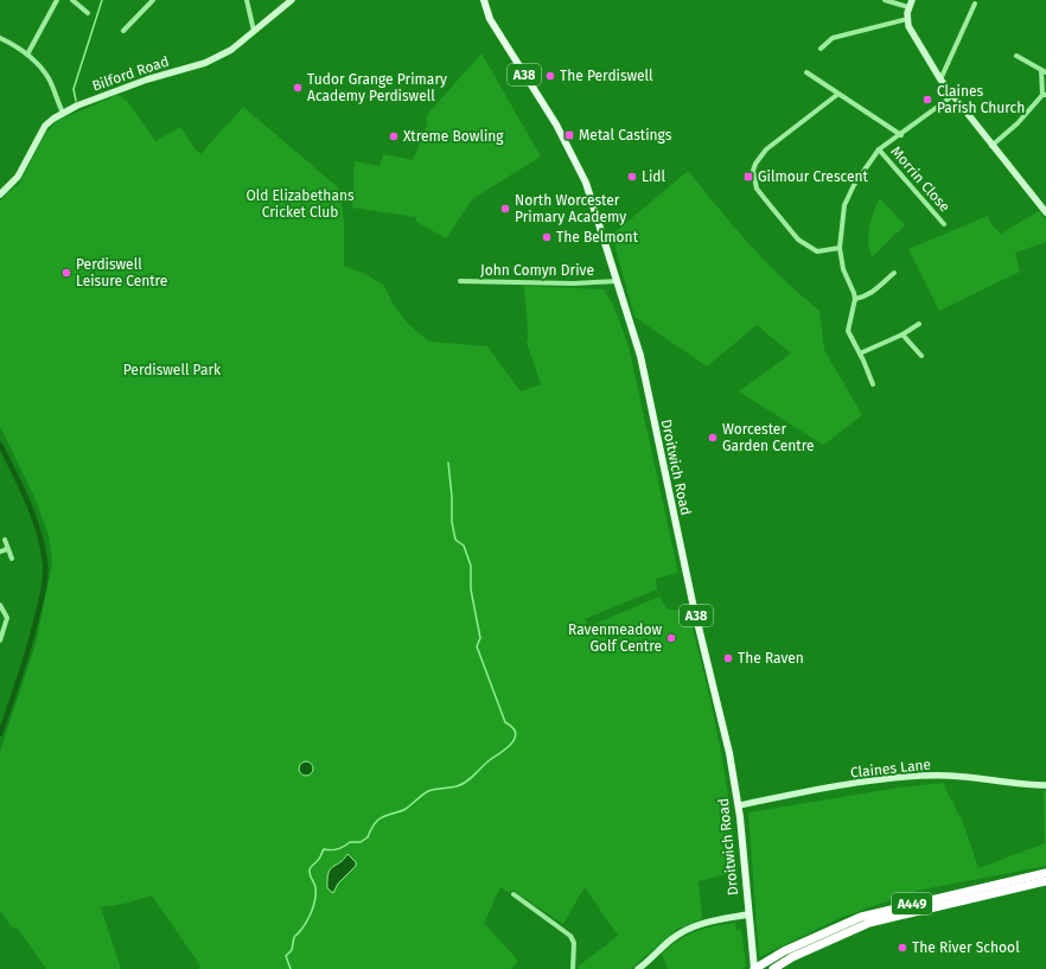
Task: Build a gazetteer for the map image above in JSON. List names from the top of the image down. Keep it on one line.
{"streets":{"highway":["A449"],"main road":["A38","Droitwich Road"],"street":["Bilford Road","Morrin Close","John Comyn Drive","Claines Lane"]},"crossings":[["John Comyn Drive","Droitwich Road"],["Droitwich Road","Claines Lane"],["Droitwich Road","A449"]],"parks":["Old Elizabethans Cricket Club","Perdiswell Park"],"places":{"other":["The Perdiswell","Tudor Grange Primary Academy Perdiswell","Claines Parish Church","Xtreme Bowling","Lidl","North Worcester Primary Academy","The Belmont","Perdiswell Leisure Centre","Worcester Garden Centre","Ravenmeadow Golf Centre","The Raven","The River School"],"transit":["Metal Castings","Gilmour Crescent"]}}
